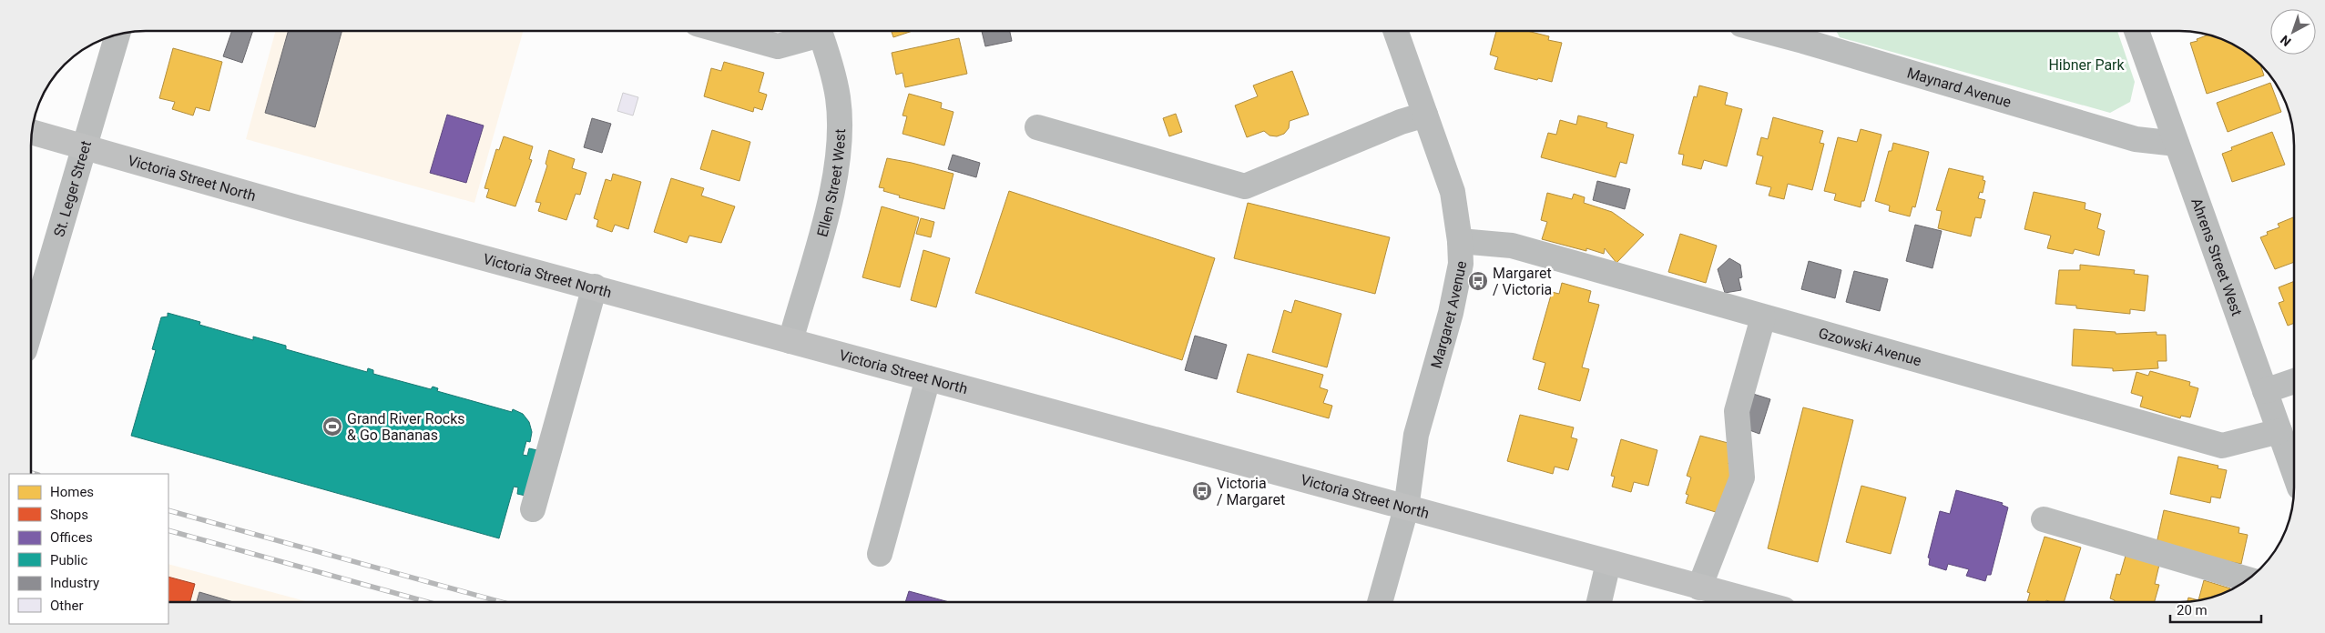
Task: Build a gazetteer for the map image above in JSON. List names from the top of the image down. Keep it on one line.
{"streets":{"main road":["Victoria Street North"],"street":["Maynard Avenue","Ellen Street West","St. Leger Street","Ahrens Street West","Margaret Avenue","Gzowski Avenue"]},"crossings":[["Maynard Avenue","Ahrens Street West"],["Victoria Street North","Ellen Street West"],["Victoria Street North","St. Leger Street"],["Victoria Street North","Margaret Avenue"],["Ahrens Street West","Gzowski Avenue"],["Margaret Avenue","Gzowski Avenue"]],"parks":["Hibner Park"],"places":{"bus stop":["Margaret / Victoria","Victoria / Margaret"],"sports":["Grand River Rocks & Go Bananas"]},"legend":["Homes","Shops","Offices","Public","Industry","Other"],"scale_bar":"20 m","north":"bottom left"}
